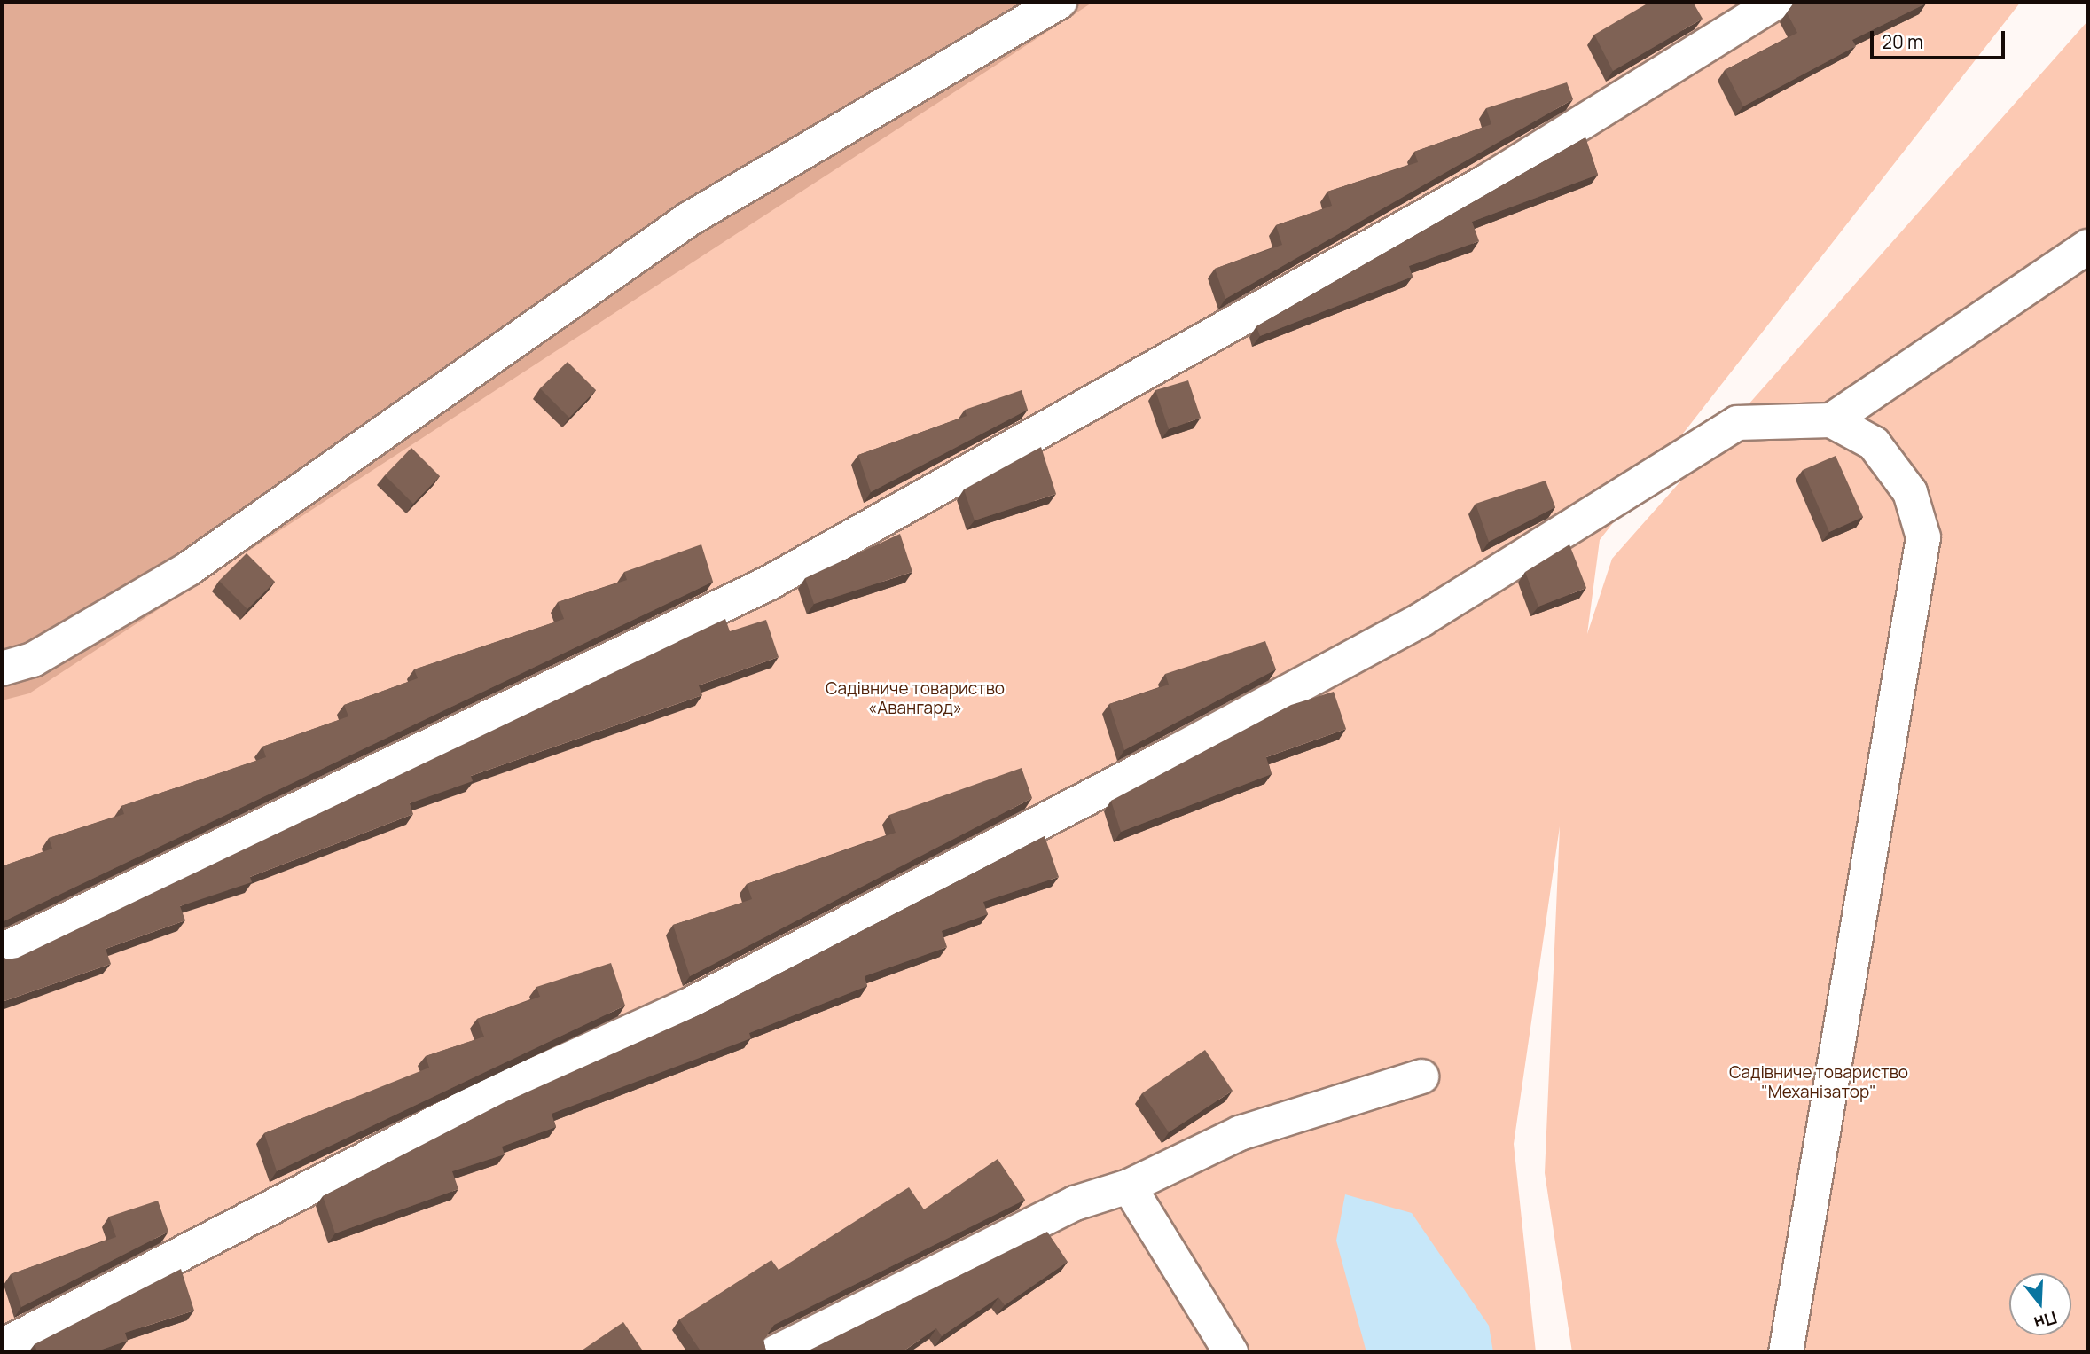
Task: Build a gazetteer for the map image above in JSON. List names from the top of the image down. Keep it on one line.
{"parks":["Садівниче товариство «Авангард»","Садівниче товариство \"Механізатор\""],"scale_bar":"20 m","north":"bottom"}
